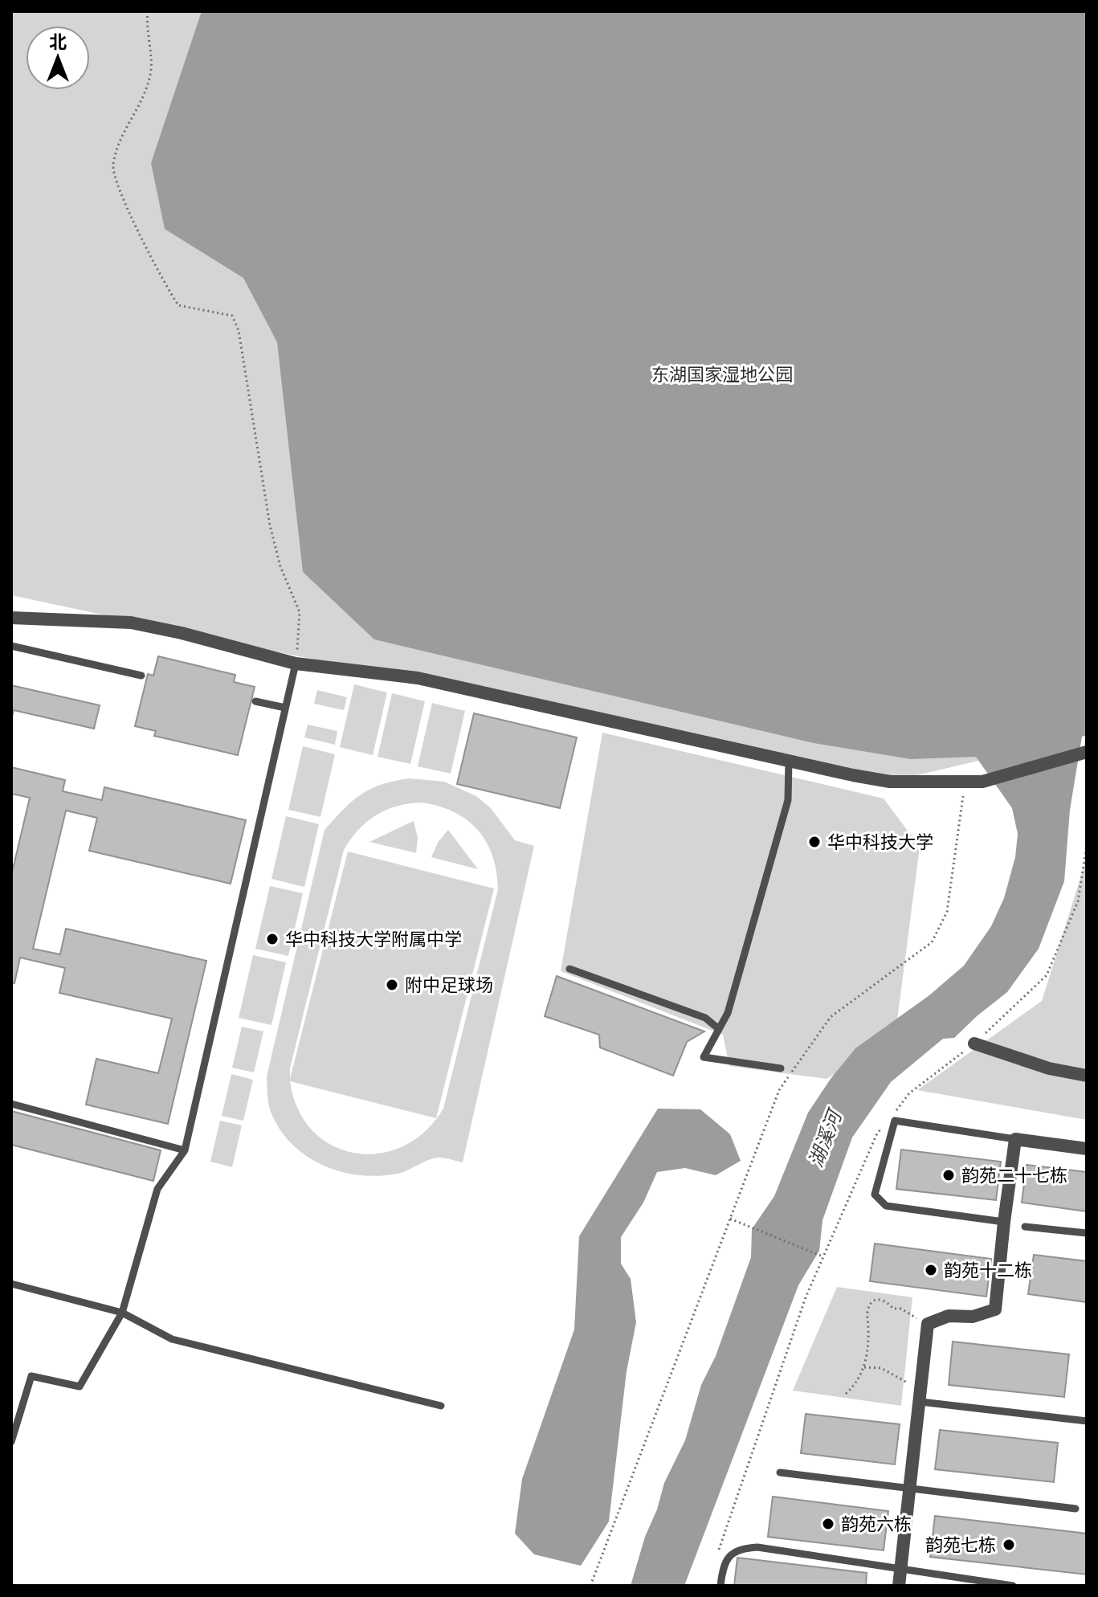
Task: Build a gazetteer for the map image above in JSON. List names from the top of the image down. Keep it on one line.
{"water":["湖溪河"],"parks":["东湖国家湿地公园"],"places":["华中科技大学","华中科技大学附属中学","附中足球场","韵苑二十七栋","韵苑十二栋","韵苑六栋","韵苑七栋"],"north":"top"}
